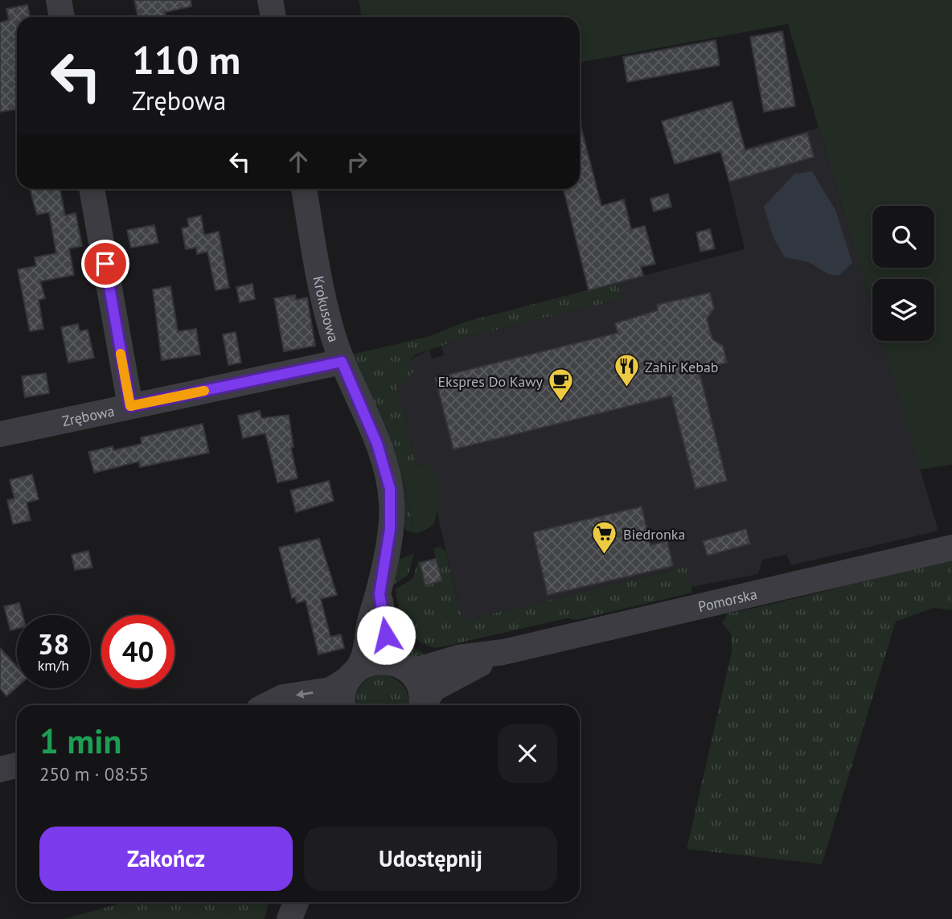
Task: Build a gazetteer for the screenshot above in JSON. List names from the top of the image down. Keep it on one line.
{"streets":{"street":["Krokusowa","Zrębowa","Pomorska"]},"crossings":[["Krokusowa","Zrębowa"],["Krokusowa","Pomorska"]],"places":{"restaurant":["Zahir Kebab"],"cafe":["Ekspres Do Kawy"],"supermarket":["Biedronka"]},"page":{"turn":["110 m","Zrębowa"],"speed":"38 km/h","limit":"40","heading":["1 min","250 m · 08:55"],"buttons":["Zakończ","Udostępnij"]}}
